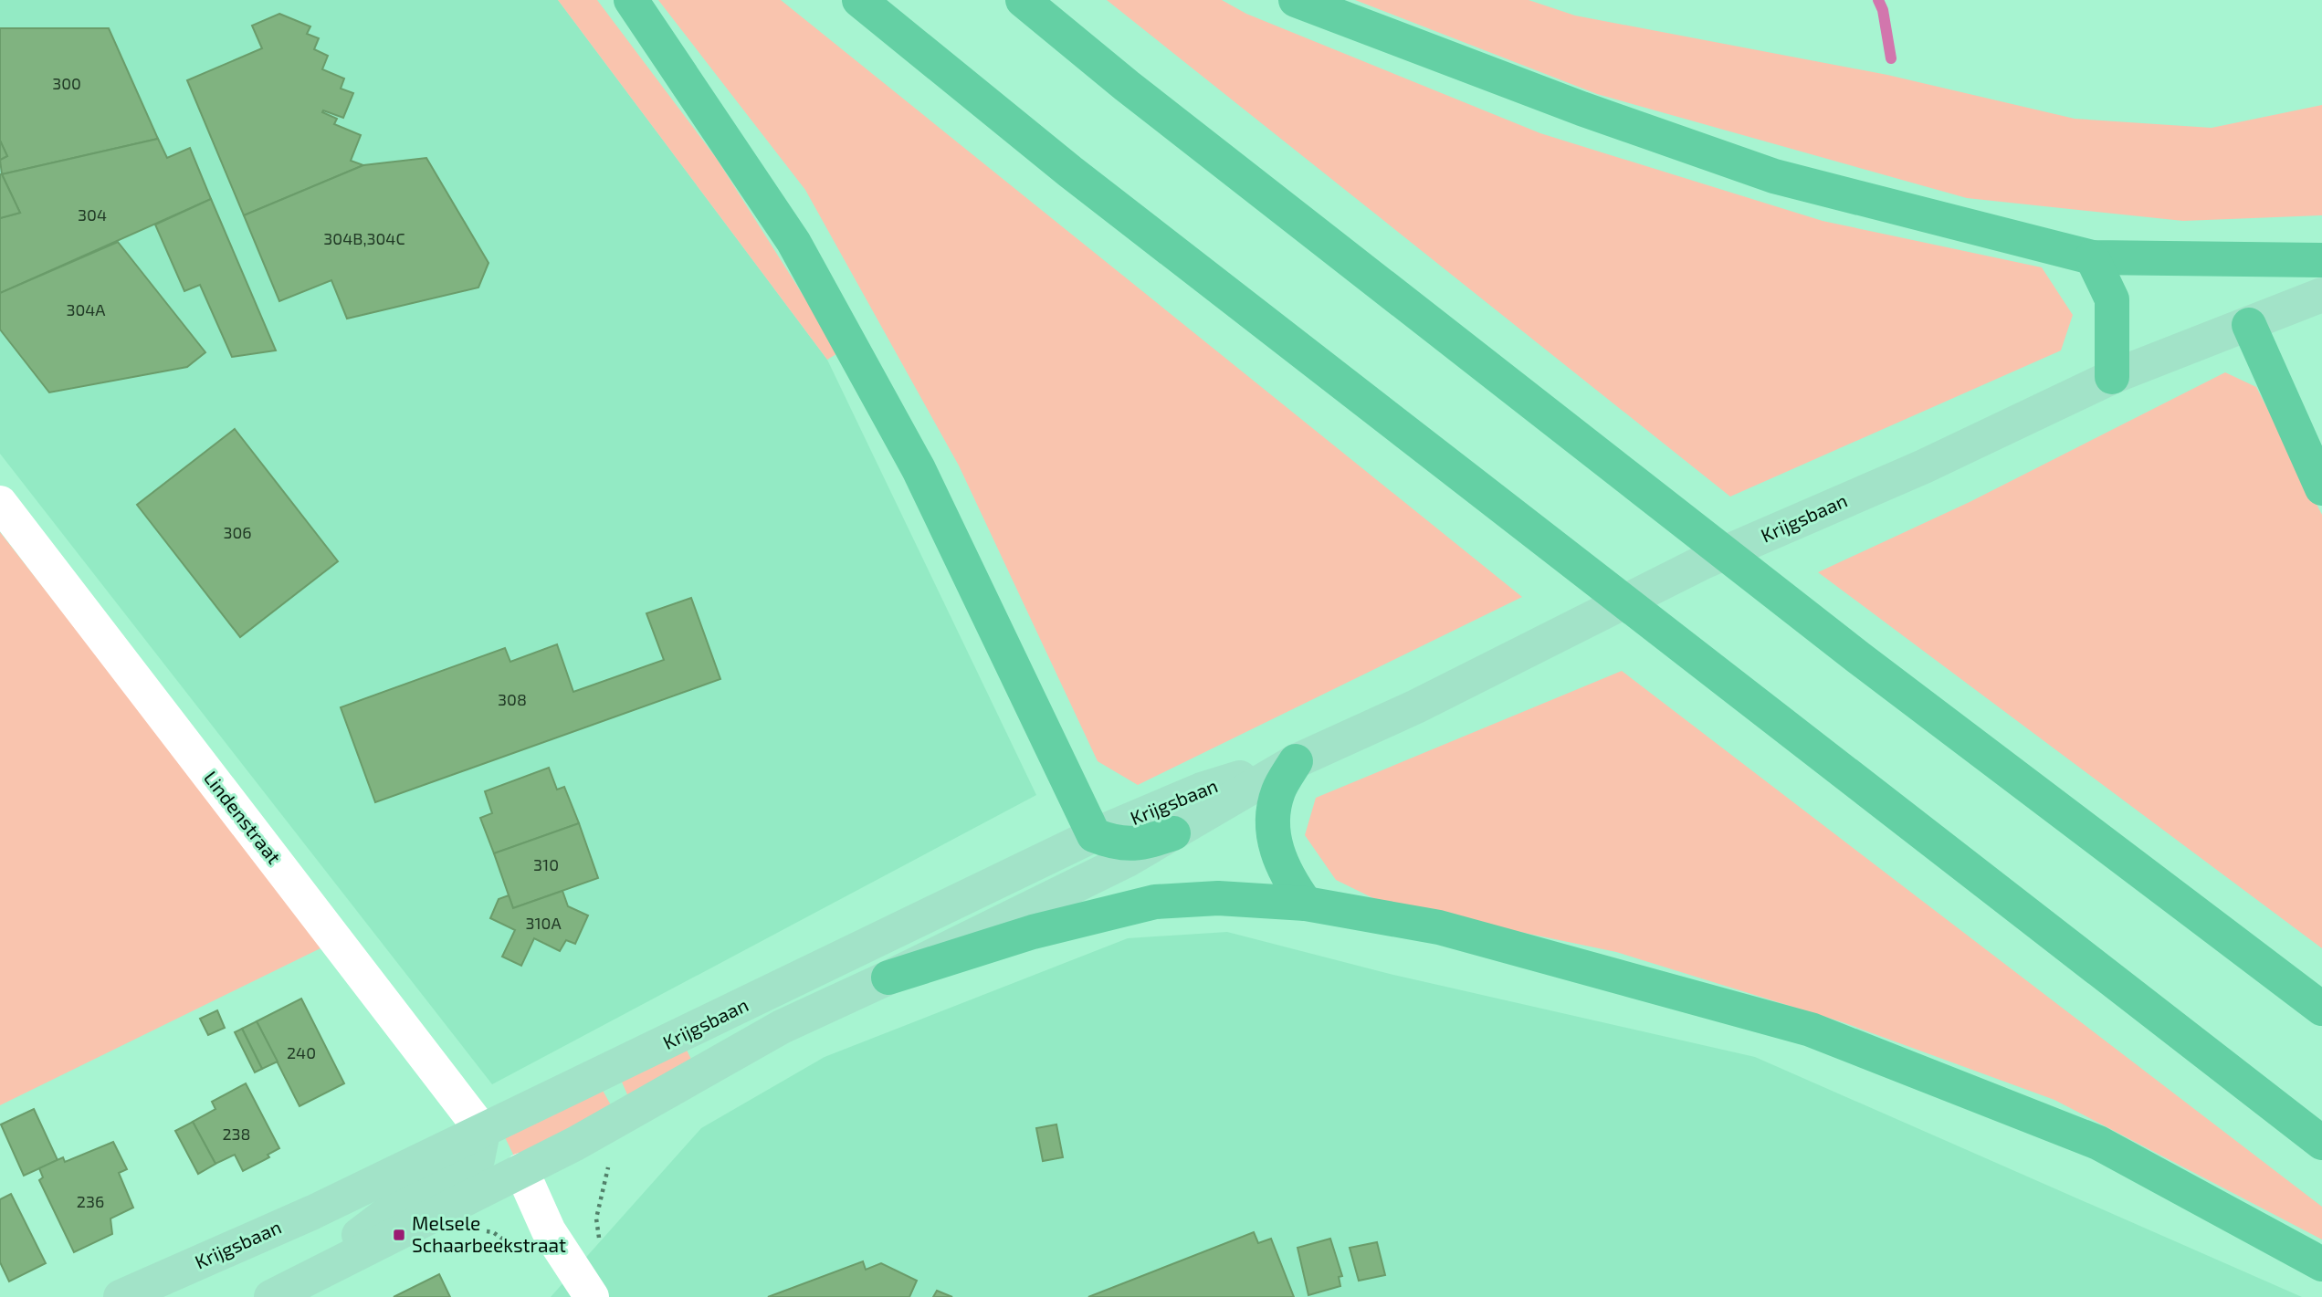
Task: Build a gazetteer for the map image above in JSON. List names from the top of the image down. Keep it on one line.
{"streets":{"main road":["Krijgsbaan"],"street":["Lindenstraat"]},"crossings":[["Krijgsbaan","Lindenstraat"]],"places":{"transit":["Melsele Schaarbeekstraat"]},"house_numbers":["300","304","304B,304C","304A","306","308","310","310A","240","238","236"]}
